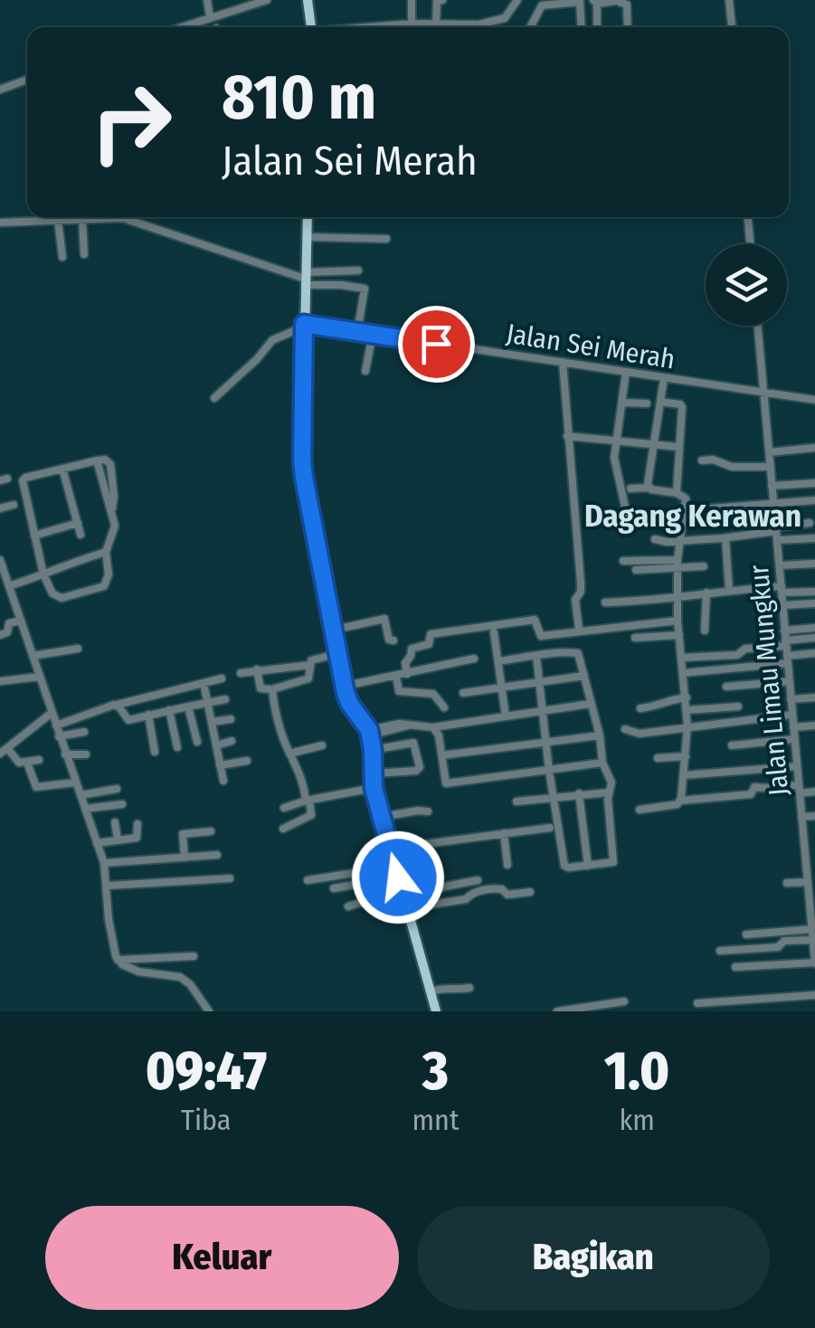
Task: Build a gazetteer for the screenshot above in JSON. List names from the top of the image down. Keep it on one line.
{"streets":{"street":["Jalan Sei Merah","Jalan Limau Mungkur"]},"crossings":[["Jalan Sei Merah","Jalan Limau Mungkur"]],"districts":["Dagang Kerawan"],"page":{"turn":["810 m","Jalan Sei Merah"],"eta":["09:47","Tiba","3","mnt","1.0","km"],"buttons":["Keluar","Bagikan"]}}
